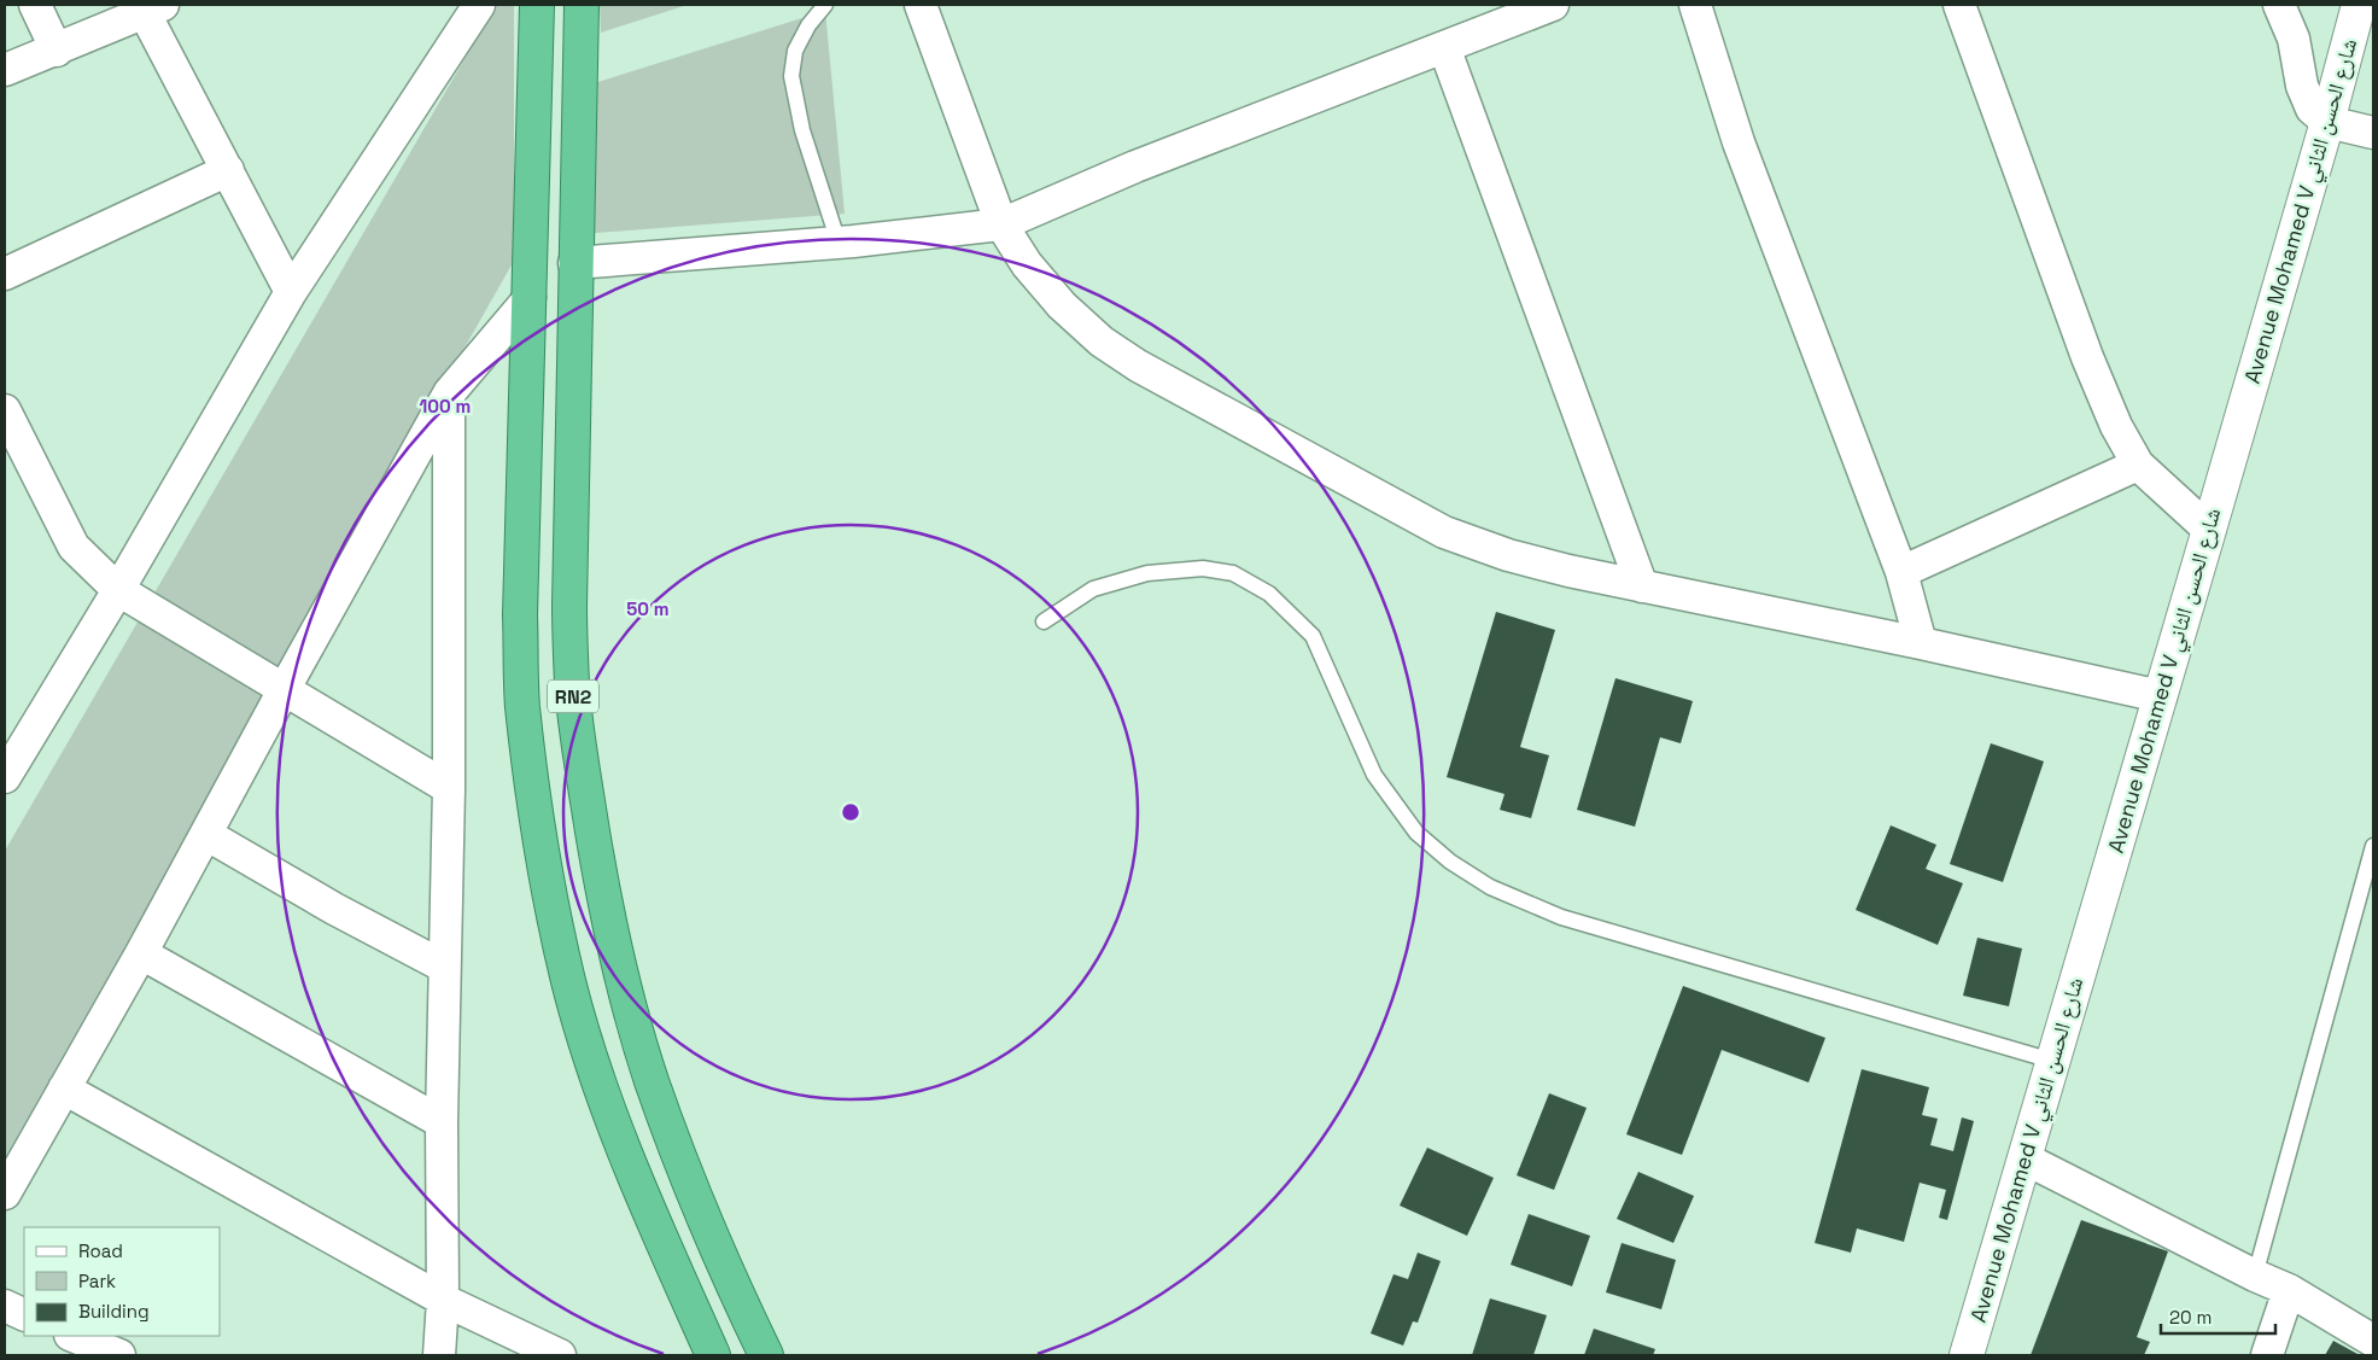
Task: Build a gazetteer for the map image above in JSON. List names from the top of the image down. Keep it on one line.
{"streets":{"highway":["RN2"],"street":["Avenue Mohamed V شارع الحسن الثاني"]},"legend":["Road","Park","Building"],"scale_bar":"20 m","rings":["100 m","50 m"]}
